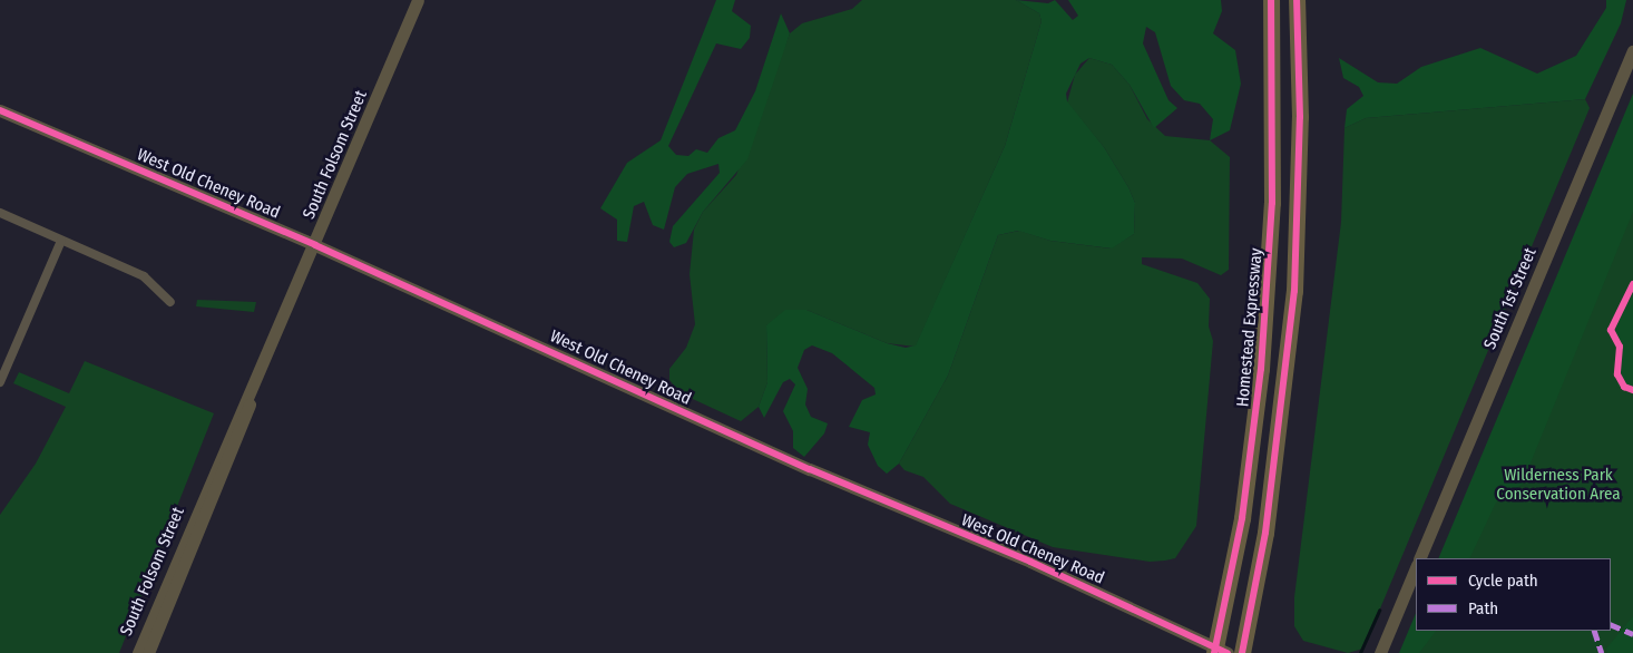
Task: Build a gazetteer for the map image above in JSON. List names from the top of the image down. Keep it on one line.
{"streets":{"highway":["Homestead Expressway"],"street":["South Folsom Street","West Old Cheney Road","South 1st Street"]},"crossings":[["South Folsom Street","West Old Cheney Road"],["West Old Cheney Road","Homestead Expressway"]],"parks":["Wilderness Park Conservation Area"],"legend":["Cycle path","Path"]}
